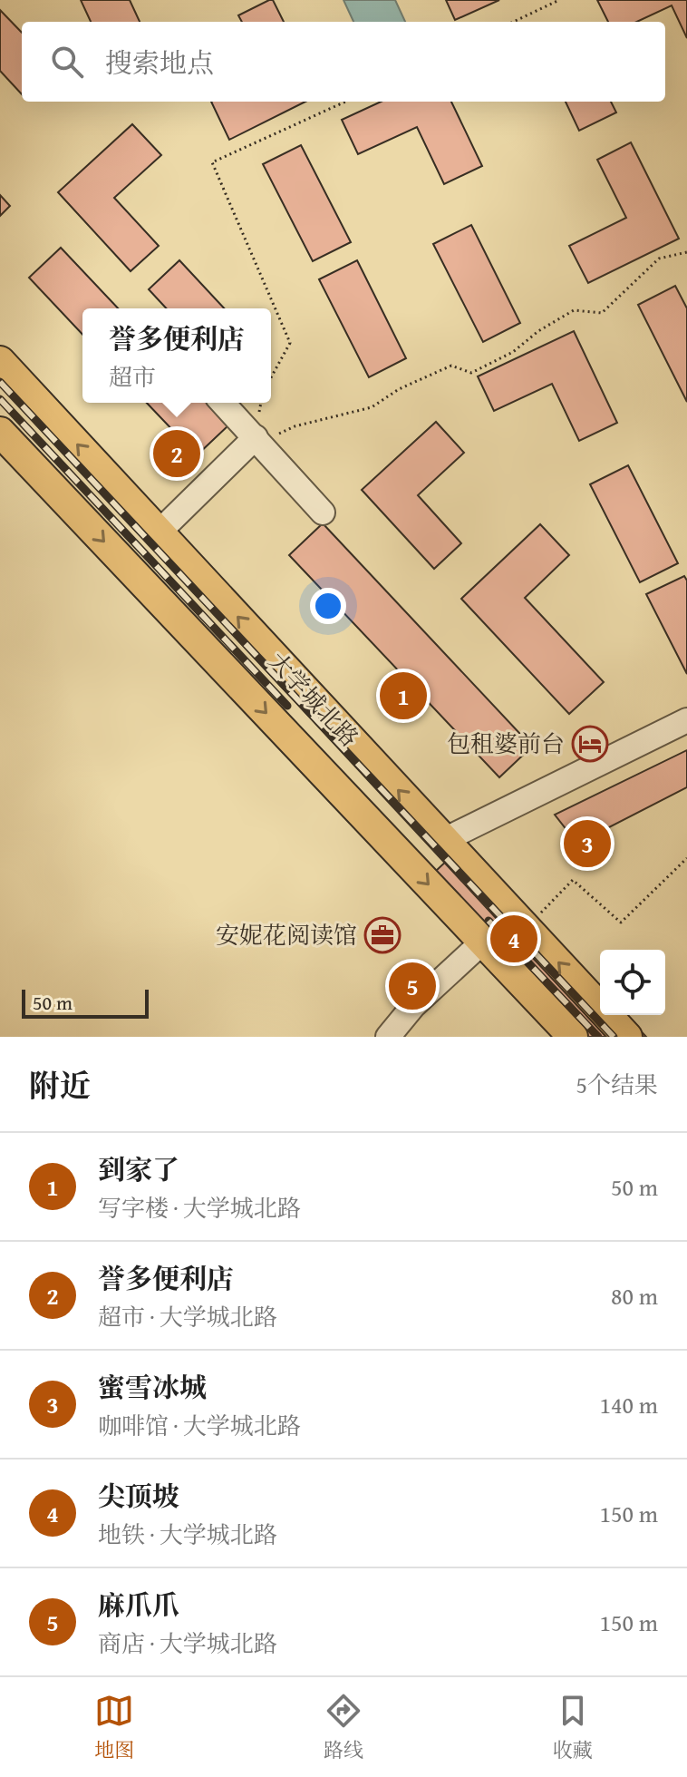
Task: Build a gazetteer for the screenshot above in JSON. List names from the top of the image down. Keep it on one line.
{"streets":{"main road":["大学城北路"]},"places":{"hotel":["包租婆前台"],"office":["安妮花阅读馆"]},"scale_bar":"50 m","page":{"search":"搜索地点","popup":["誉多便利店","超市"],"pins":["2","1","3","4","5"],"scale":"50 m","heading":["附近","5个结果"],"list":[{"mark":"1","name":"到家了","note":"写字楼 · 大学城北路","value":"50 m"},{"mark":"2","name":"誉多便利店","note":"超市 · 大学城北路","value":"80 m"},{"mark":"3","name":"蜜雪冰城","note":"咖啡馆 · 大学城北路","value":"140 m"},{"mark":"4","name":"尖顶坡","note":"地铁 · 大学城北路","value":"150 m"},{"mark":"5","name":"麻爪爪","note":"商店 · 大学城北路","value":"150 m"}],"nav":["地图","路线","收藏"]}}
